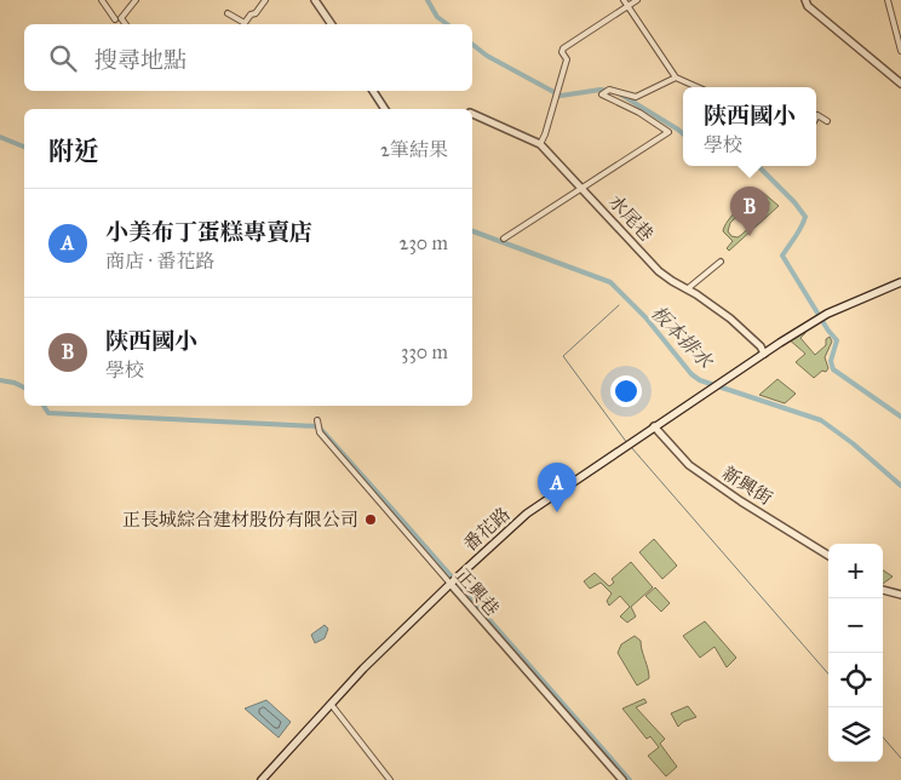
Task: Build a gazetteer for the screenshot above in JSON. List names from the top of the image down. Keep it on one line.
{"streets":{"main road":["番花路"],"street":["水尾巷","新興街","正興巷"]},"crossings":[["水尾巷","番花路"],["新興街","番花路"],["番花路","正興巷"]],"water":["板本排水"],"places":["正長城綜合建材股份有限公司"],"page":{"search":"搜尋地點","popup":["陝西國小","學校"],"heading":["附近","2筆結果"],"pins":["B","A"],"list":[{"mark":"A","name":"小美布丁蛋糕專賣店","note":"商店 · 番花路","value":"230 m"},{"mark":"B","name":"陝西國小","note":"學校","value":"330 m"}],"map_buttons":["+","−"]}}
